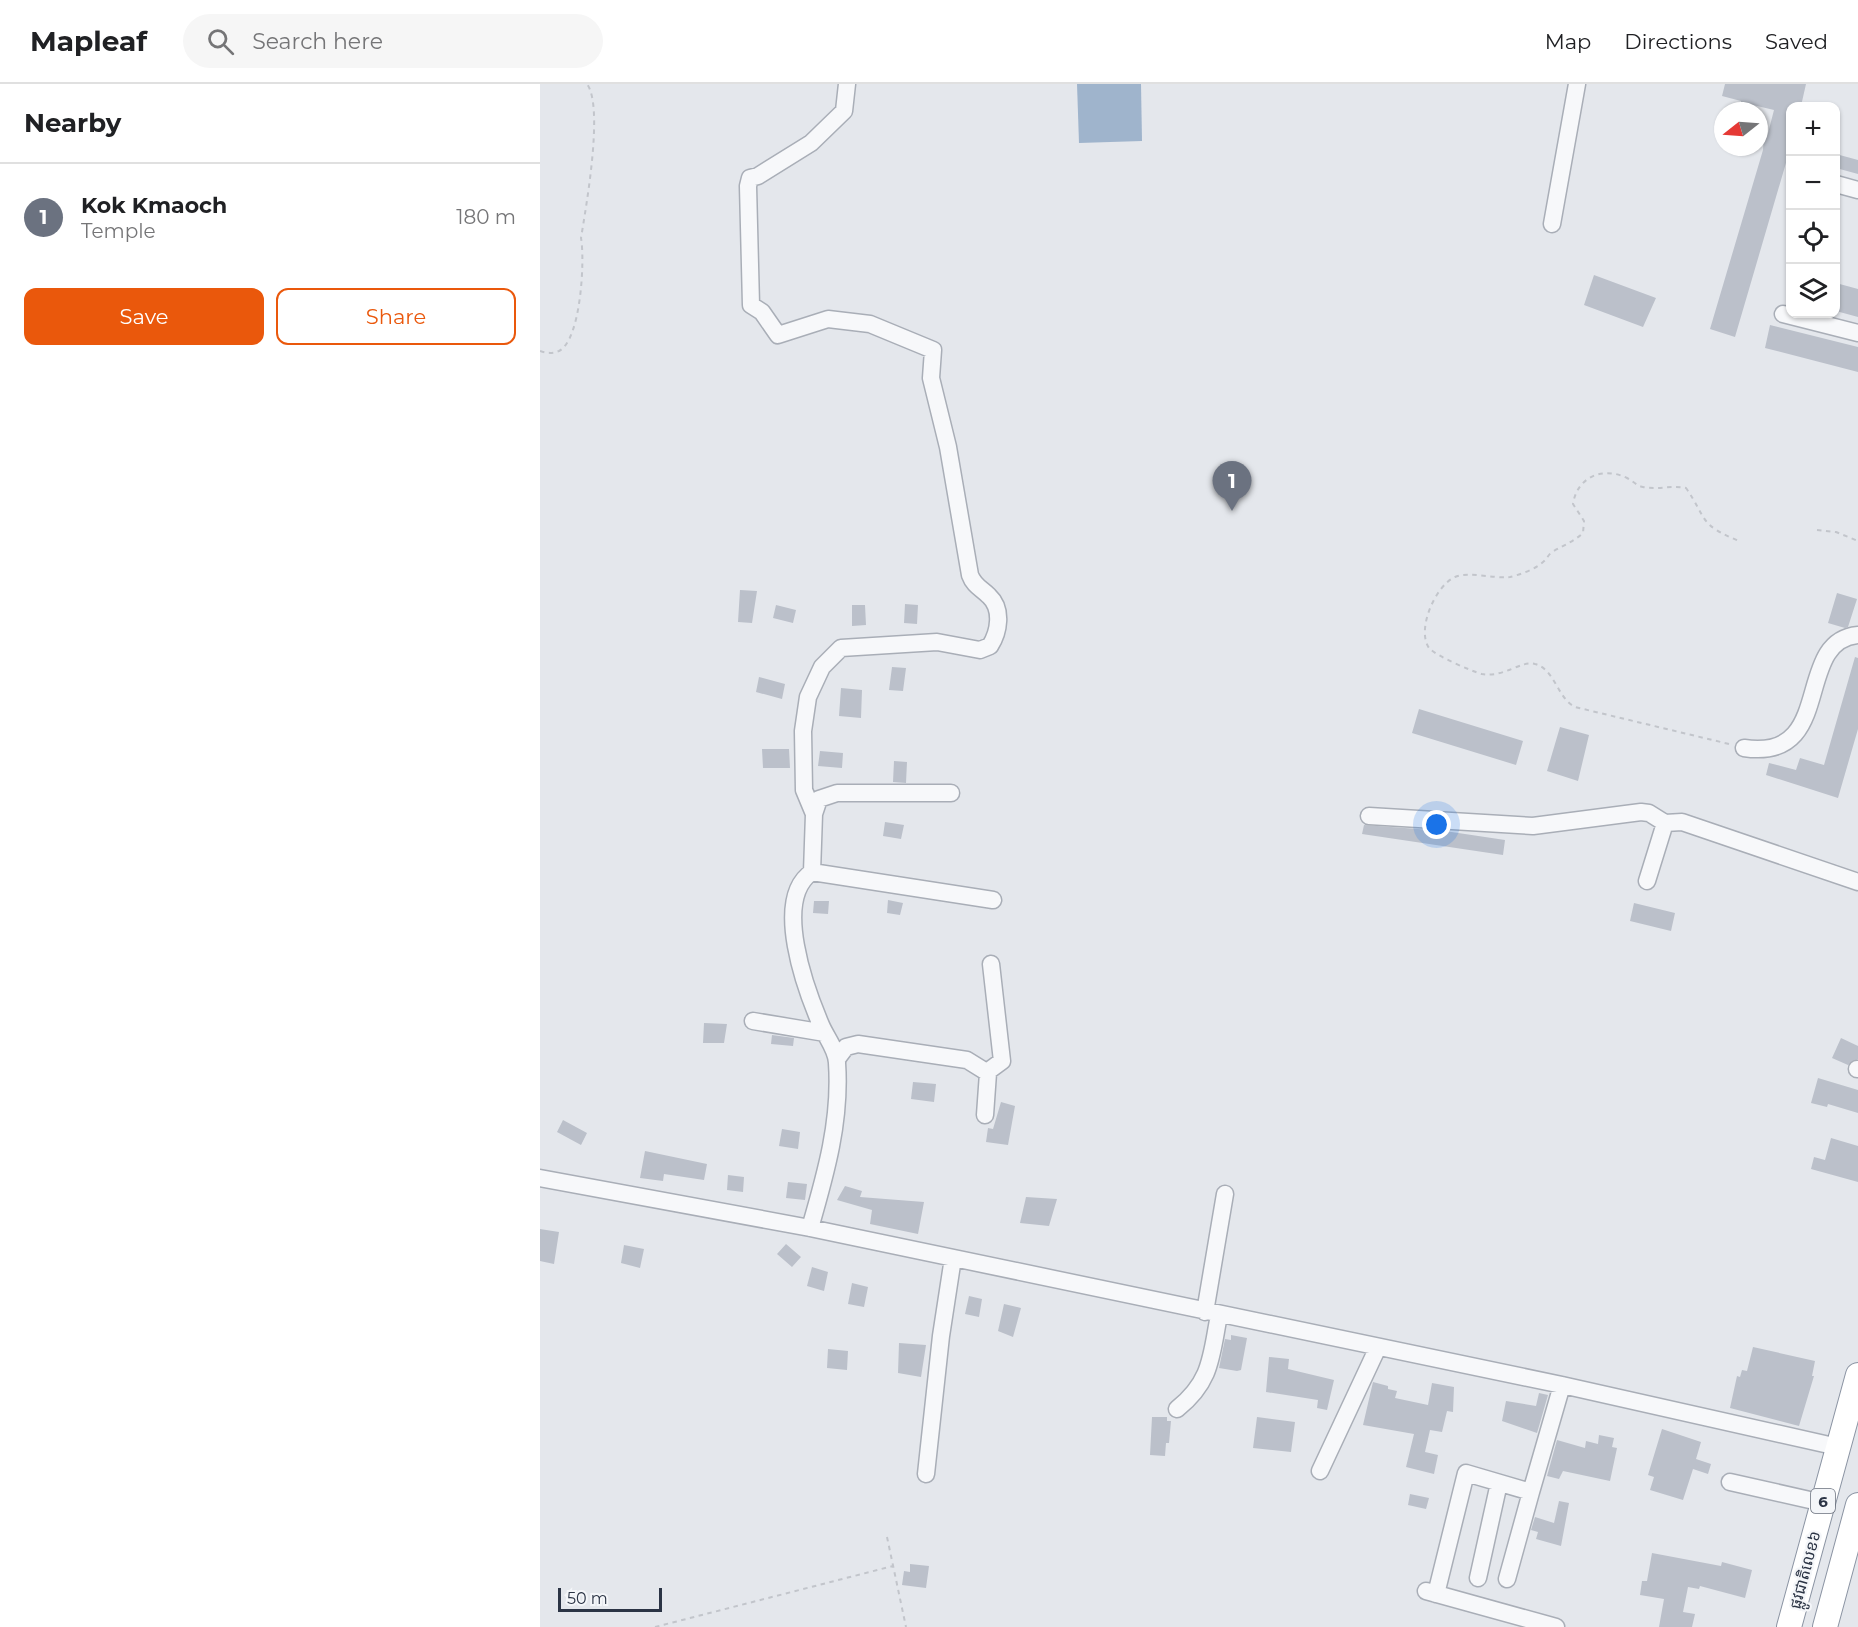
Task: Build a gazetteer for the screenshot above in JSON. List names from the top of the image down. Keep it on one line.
{"streets":{"highway":["6","ផ្លូវជាតិលេខ៦"]},"scale_bar":"50 m","north":"left","page":{"header":"Mapleaf","search":"Search here","nav":["Map","Directions","Saved"],"heading":"Nearby","map_buttons":["+","−"],"list":[{"mark":"1","name":"Kok Kmaoch","note":"Temple","value":"180 m"}],"buttons":["Save","Share"],"pins":"1","scale":"50 m"}}
